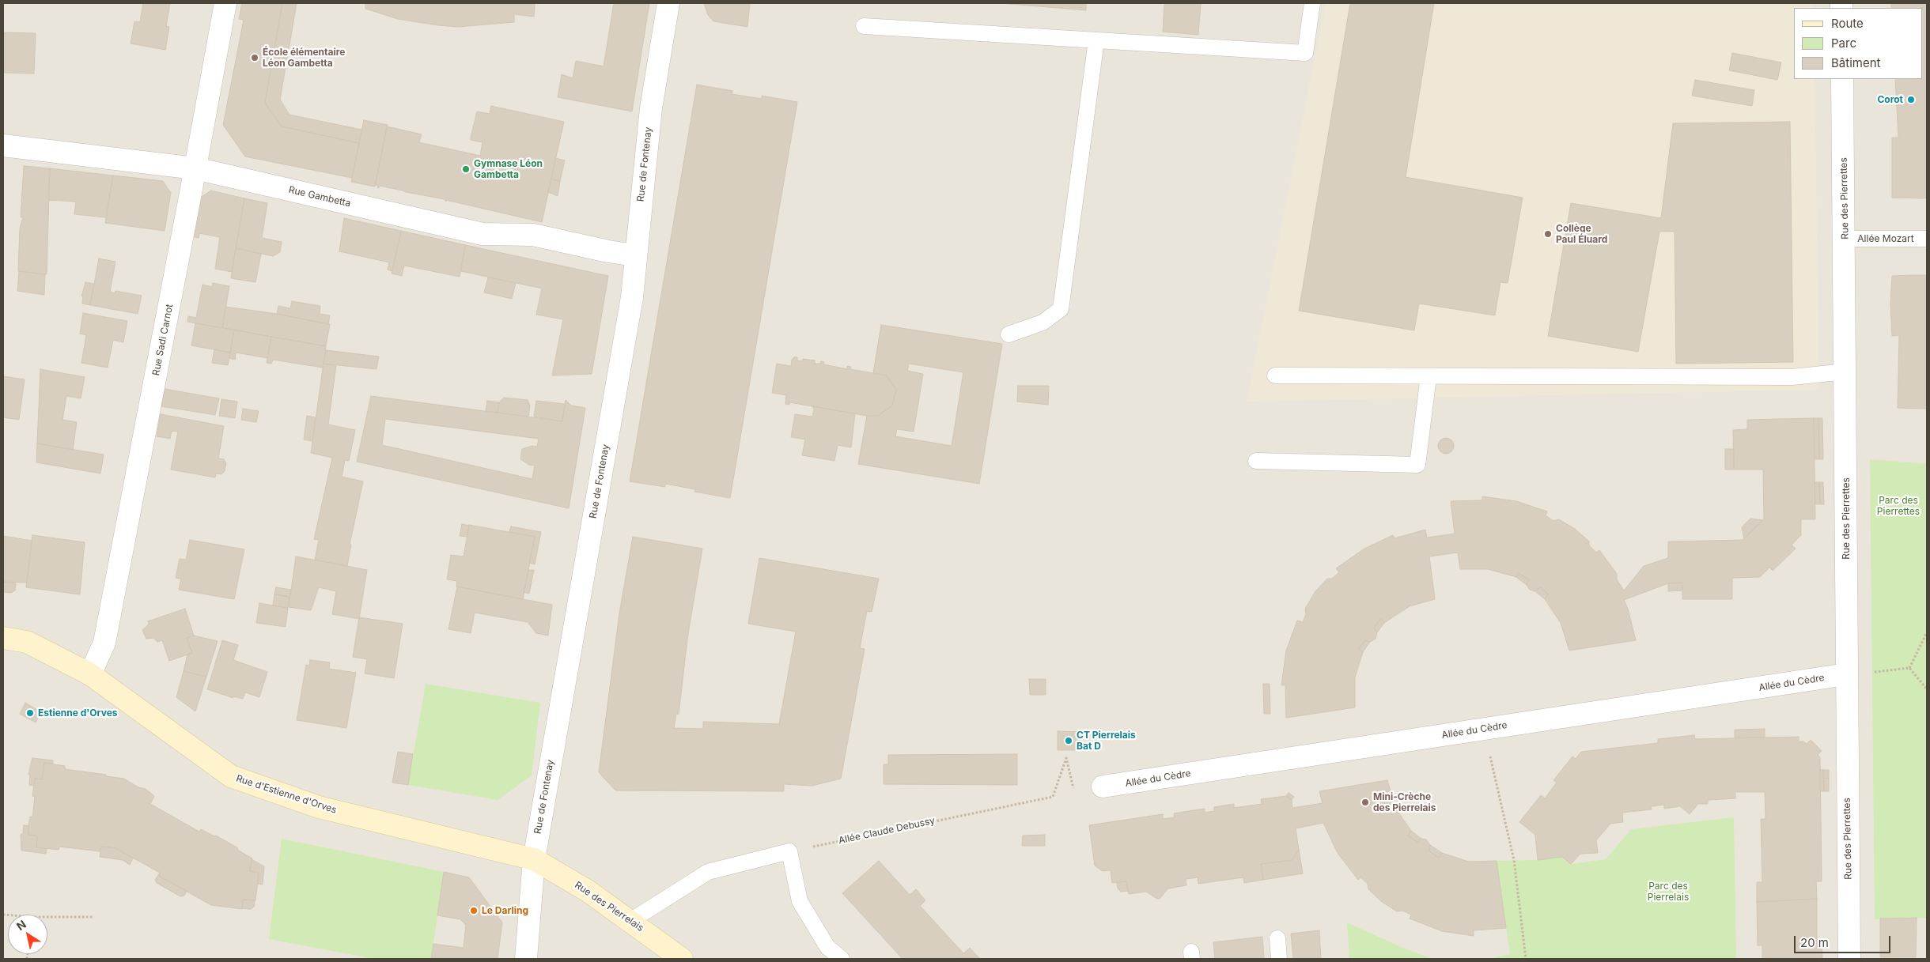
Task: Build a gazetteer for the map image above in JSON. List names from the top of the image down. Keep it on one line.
{"streets":{"main road":["Rue d'Estienne d'Orves","Rue des Pierrelais"],"street":["Rue de Fontenay","Rue Gambetta","Rue des Pierrettes","Rue Sadi Carnot","Allée du Cèdre"],"lane":["Allée Mozart"],"path":["Allée Claude Debussy"]},"crossings":[["Rue de Fontenay","Rue Gambetta"],["Rue de Fontenay","Rue d'Estienne d'Orves"],["Rue de Fontenay","Rue des Pierrelais"],["Rue Gambetta","Rue Sadi Carnot"],["Rue des Pierrettes","Allée Mozart"],["Rue des Pierrettes","Allée du Cèdre"],["Rue Sadi Carnot","Rue d'Estienne d'Orves"],["Allée du Cèdre","Allée Claude Debussy"],["Rue d'Estienne d'Orves","Rue des Pierrelais"]],"parks":["Parc des Pierrettes","Parc des Pierrelais"],"places":["École élémentaire Léon Gambetta","Corot","Gymnase Léon Gambetta","Collège Paul Éluard","Estienne d'Orves","CT Pierrelais Bat D","Mini-Crèche des Pierrelais","Le Darling"],"legend":["Route","Parc","Bâtiment"],"scale_bar":"20 m","north":"top left"}
